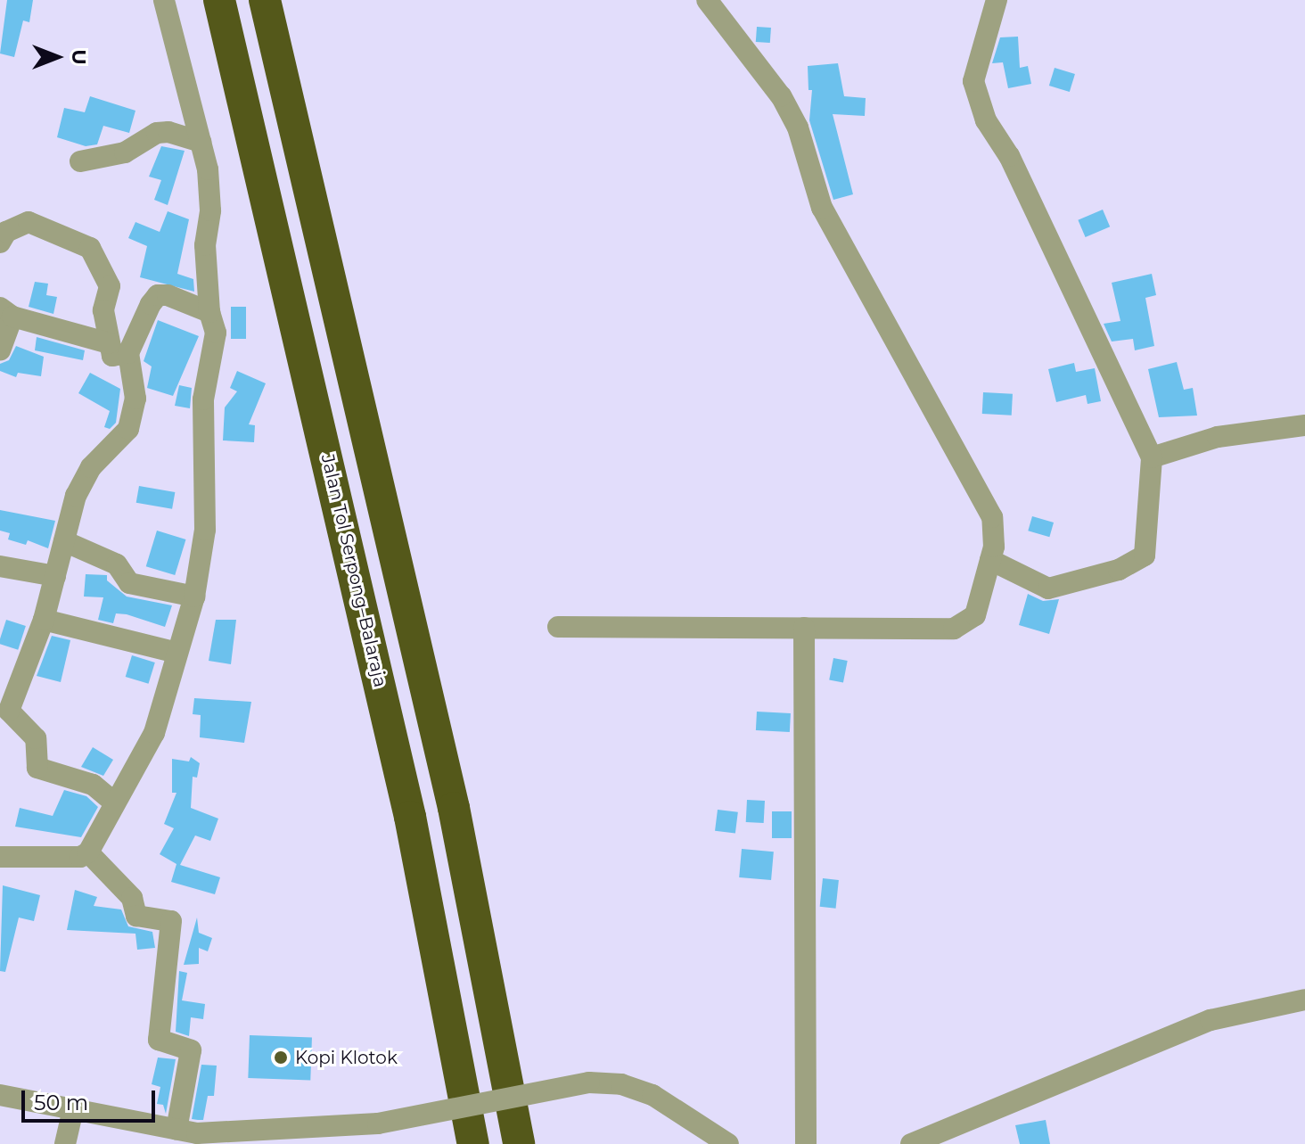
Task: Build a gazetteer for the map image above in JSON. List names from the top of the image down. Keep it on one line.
{"streets":{"highway":["Jalan Tol Serpong–Balaraja"]},"places":["Kopi Klotok"],"scale_bar":"50 m","north":"right"}
